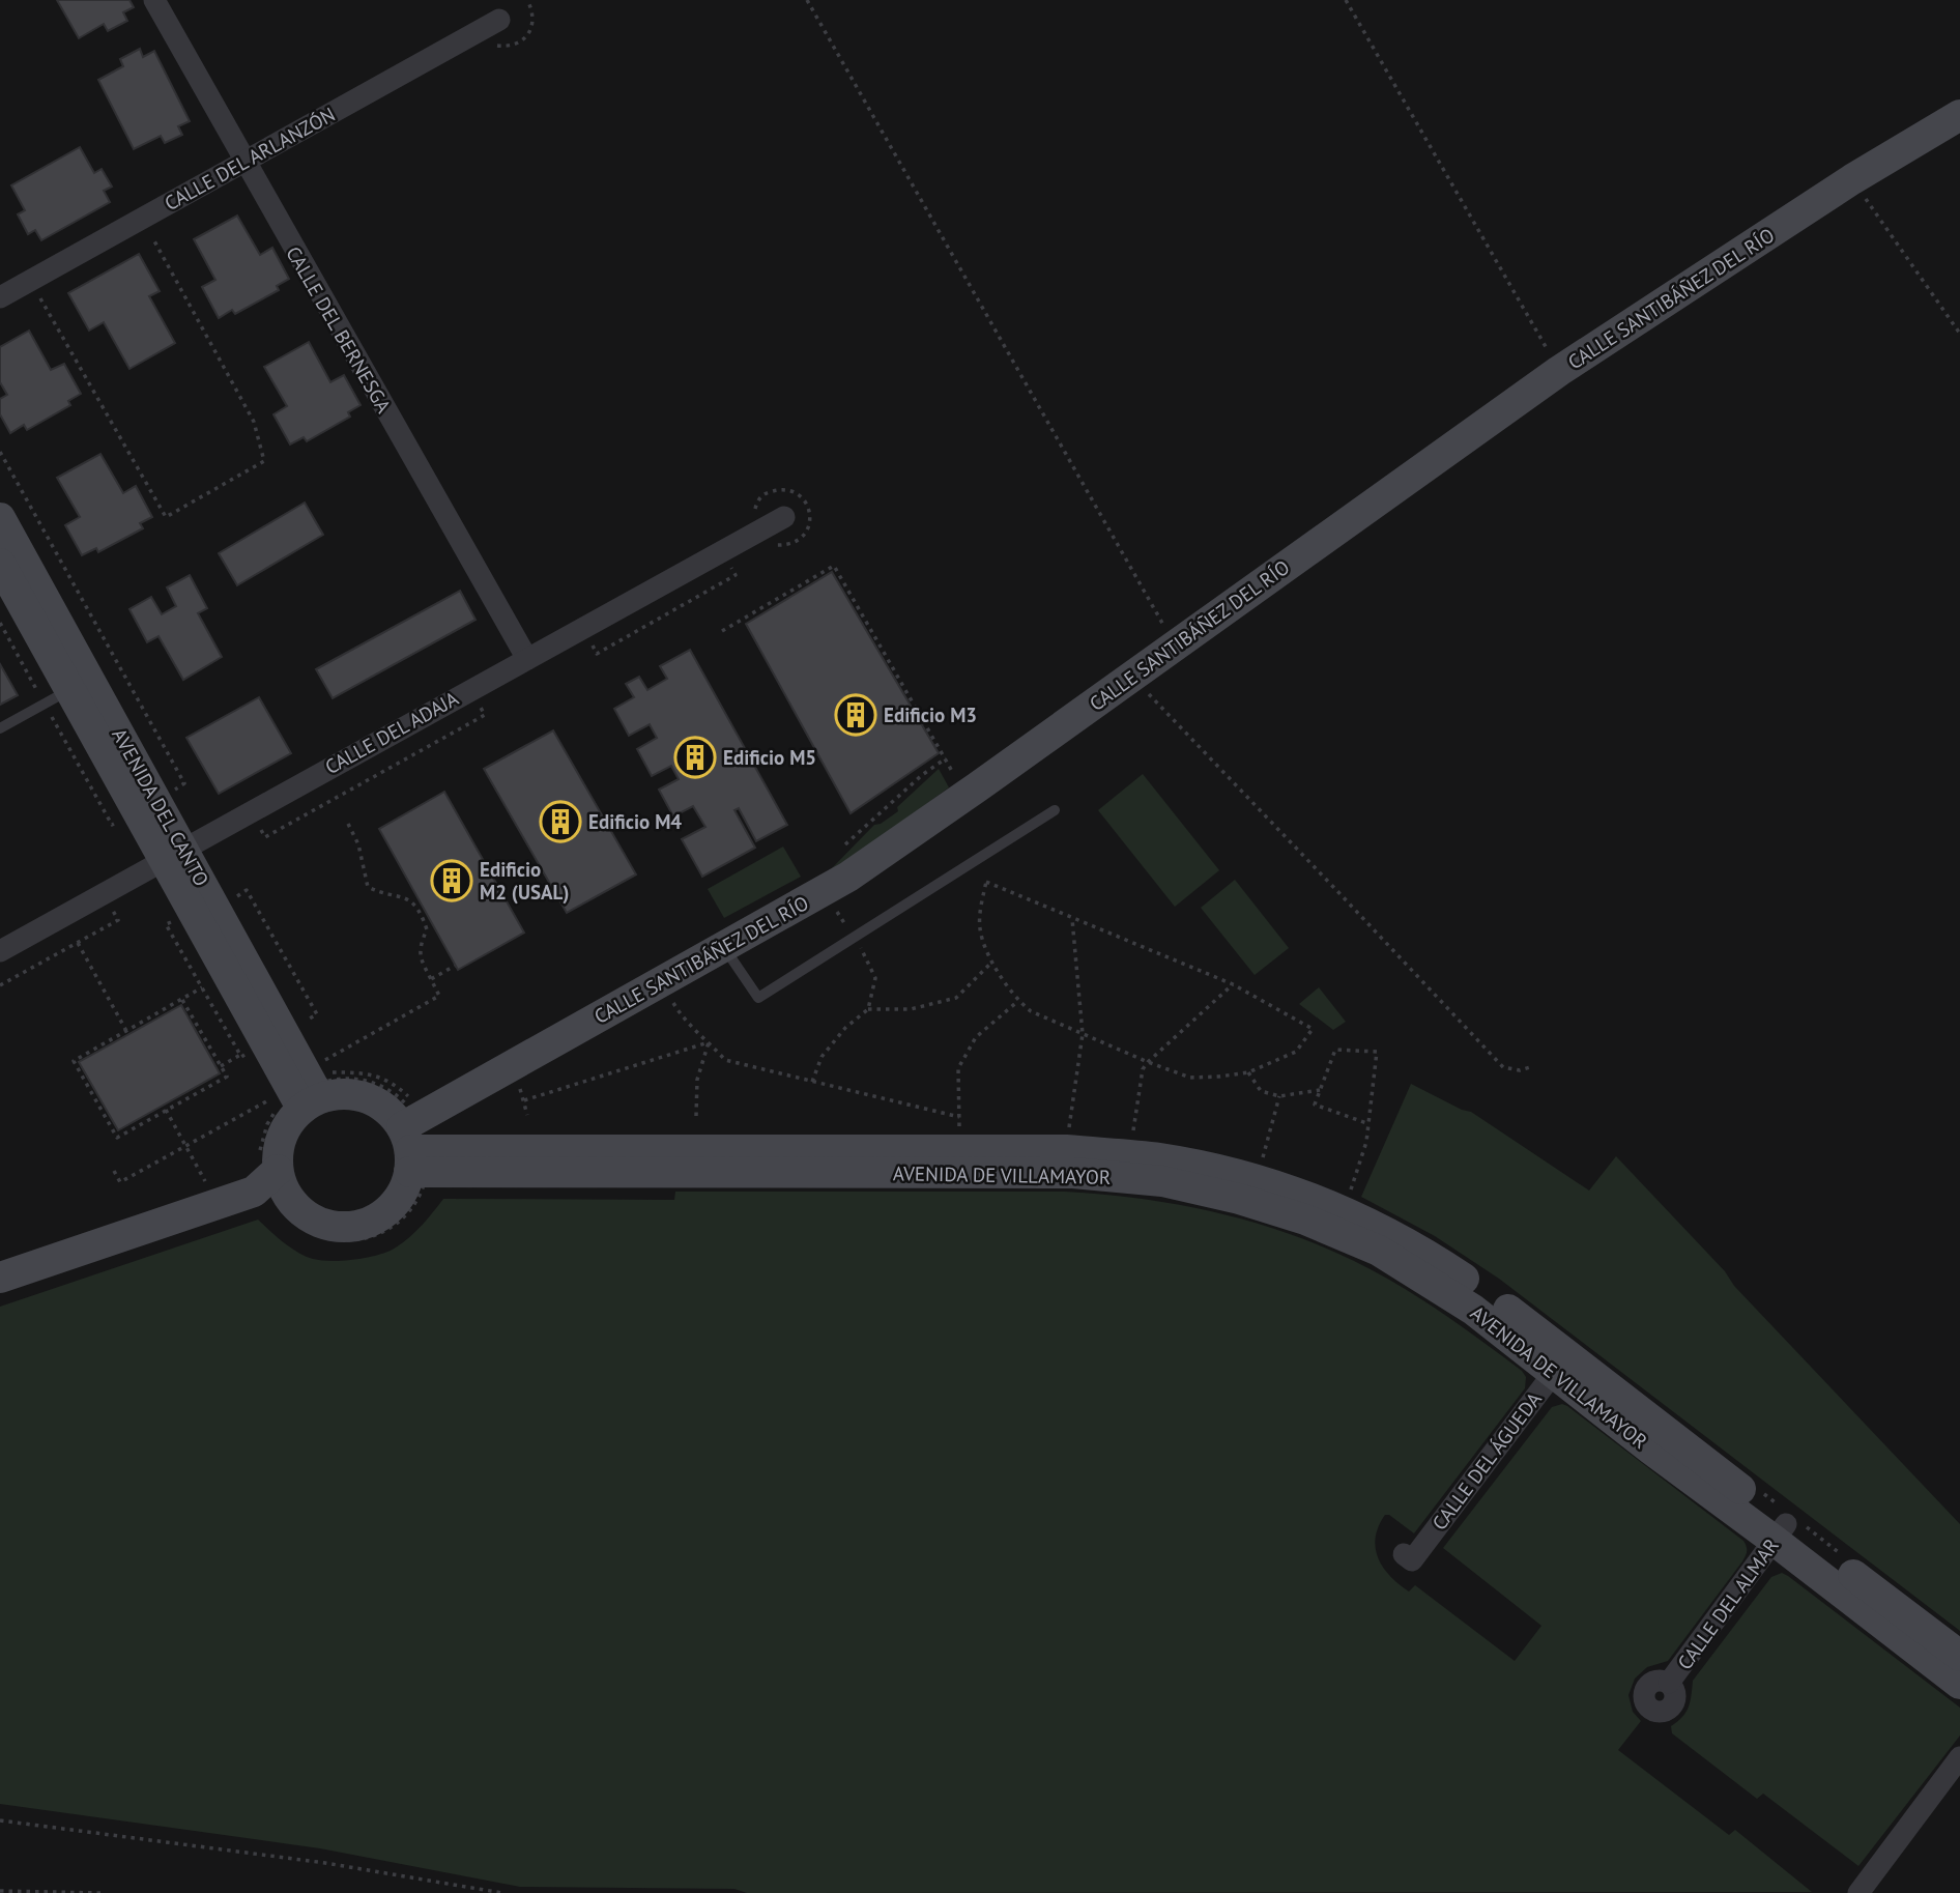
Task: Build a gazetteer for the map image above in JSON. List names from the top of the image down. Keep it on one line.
{"streets":{"main road":["CALLE SANTIBÁÑEZ DEL RÍO","AVENIDA DEL CANTO","AVENIDA DE VILLAMAYOR"],"street":["CALLE DEL ARLANZÓN","CALLE DEL BERNESGA","CALLE DEL ADAJA","CALLE DEL ÁGUEDA","CALLE DEL ALMAR"]},"crossings":[["CALLE DEL ARLANZÓN","CALLE DEL BERNESGA"],["CALLE SANTIBÁÑEZ DEL RÍO","AVENIDA DEL CANTO"],["CALLE SANTIBÁÑEZ DEL RÍO","AVENIDA DE VILLAMAYOR"],["CALLE DEL BERNESGA","CALLE DEL ADAJA"],["CALLE DEL ADAJA","AVENIDA DEL CANTO"],["AVENIDA DEL CANTO","AVENIDA DE VILLAMAYOR"],["AVENIDA DE VILLAMAYOR","CALLE DEL ÁGUEDA"],["AVENIDA DE VILLAMAYOR","CALLE DEL ALMAR"]],"places":{"building":["Edificio M3","Edificio M5","Edificio M4","Edificio M2 (USAL)"]}}
